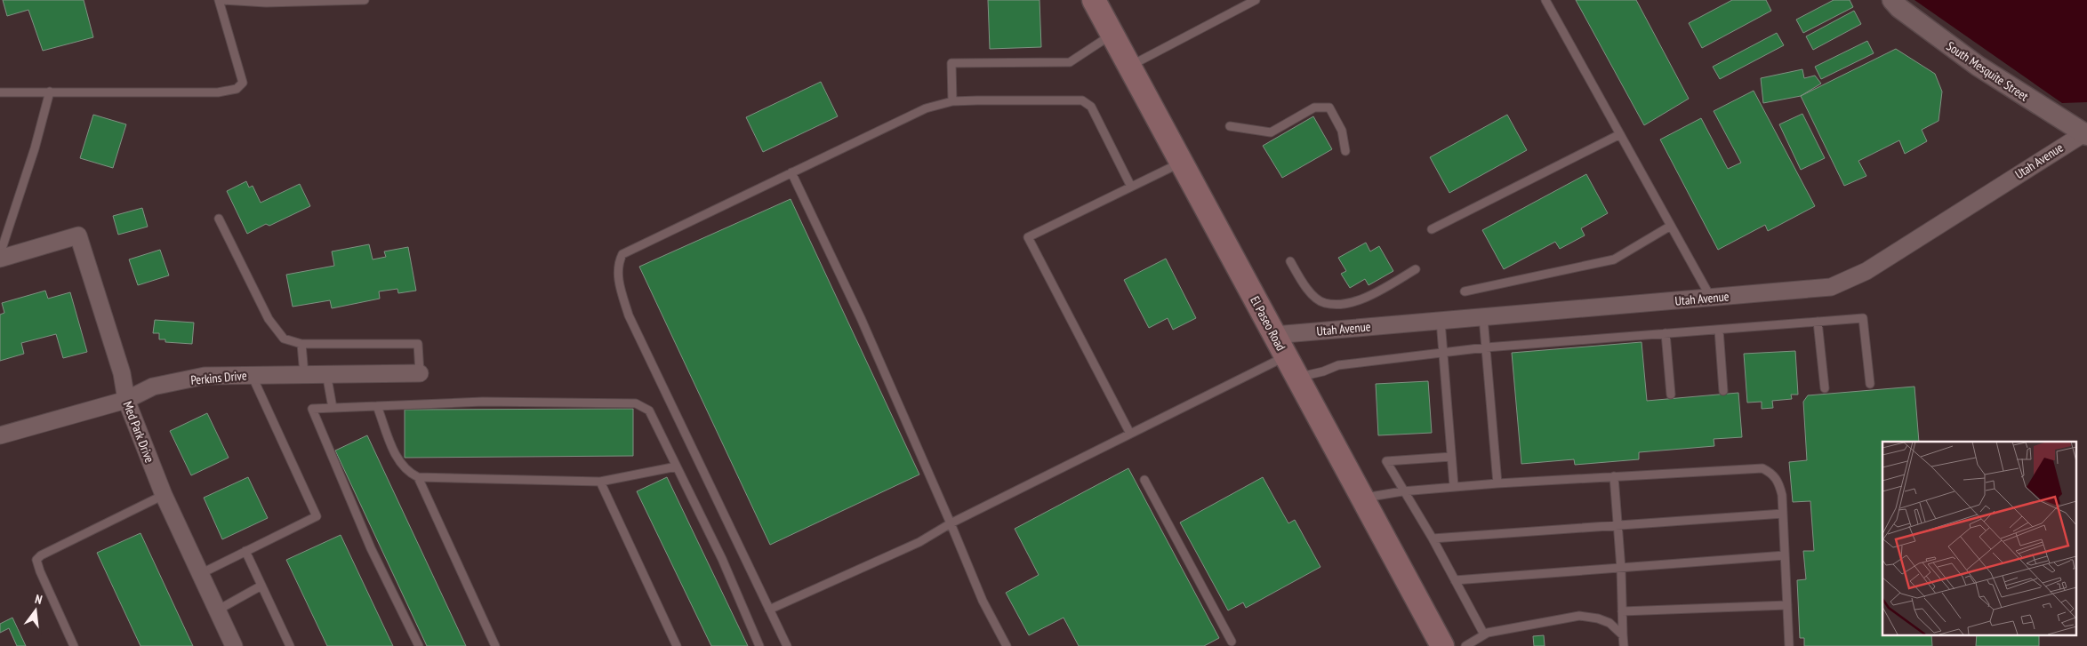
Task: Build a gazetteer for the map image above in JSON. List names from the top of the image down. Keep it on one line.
{"streets":{"main road":["El Paseo Road"],"street":["South Mesquite Street","Utah Avenue","Perkins Drive","Med Park Drive"]},"crossings":[["South Mesquite Street","Utah Avenue"],["Utah Avenue","El Paseo Road"],["Perkins Drive","Med Park Drive"]],"north":"top"}
